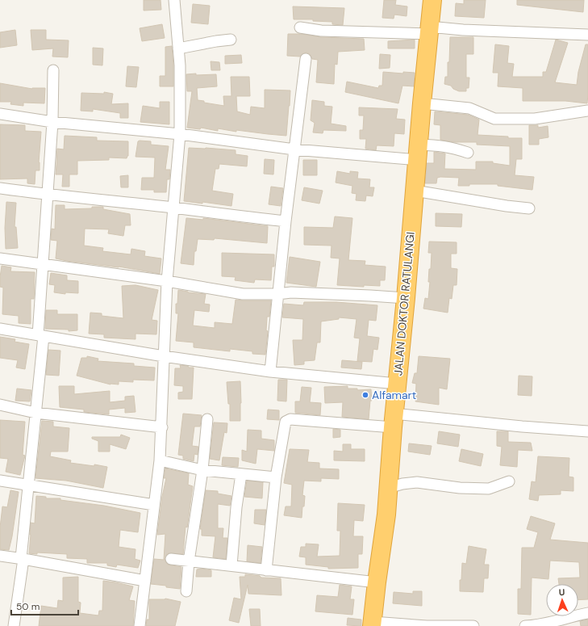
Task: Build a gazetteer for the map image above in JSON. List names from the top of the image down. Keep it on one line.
{"streets":{"highway":["JALAN DOKTOR RATULANGI"]},"places":["Alfamart"],"scale_bar":"50 m","north":"top"}
